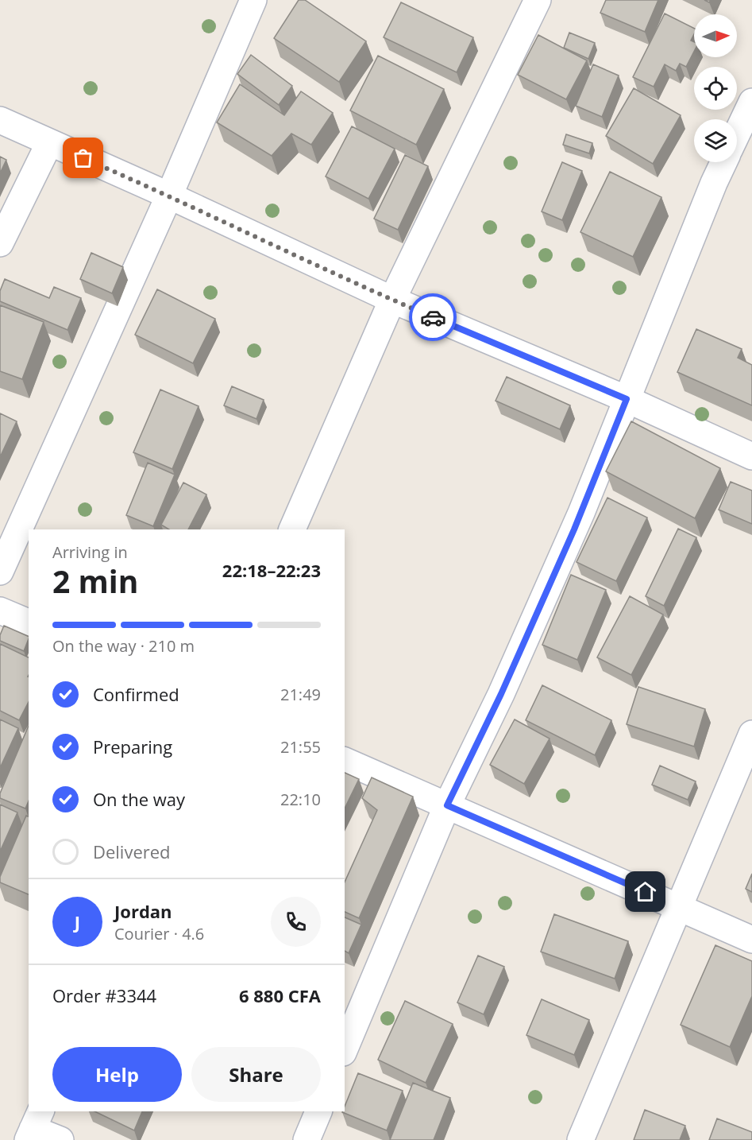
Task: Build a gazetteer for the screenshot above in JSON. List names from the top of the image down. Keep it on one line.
{"north":"right","page":{"heading":["2 min","Arriving in","22:18–22:23"],"panel":["Jordan","Courier · 4.6","Order #3344","6 880 CFA"],"bar":"On the way · 210 m","list":[["Confirmed","21:49"],["Preparing","21:55"],["On the way","22:10"],"Delivered"],"round":"J","buttons":["Help","Share"]}}
